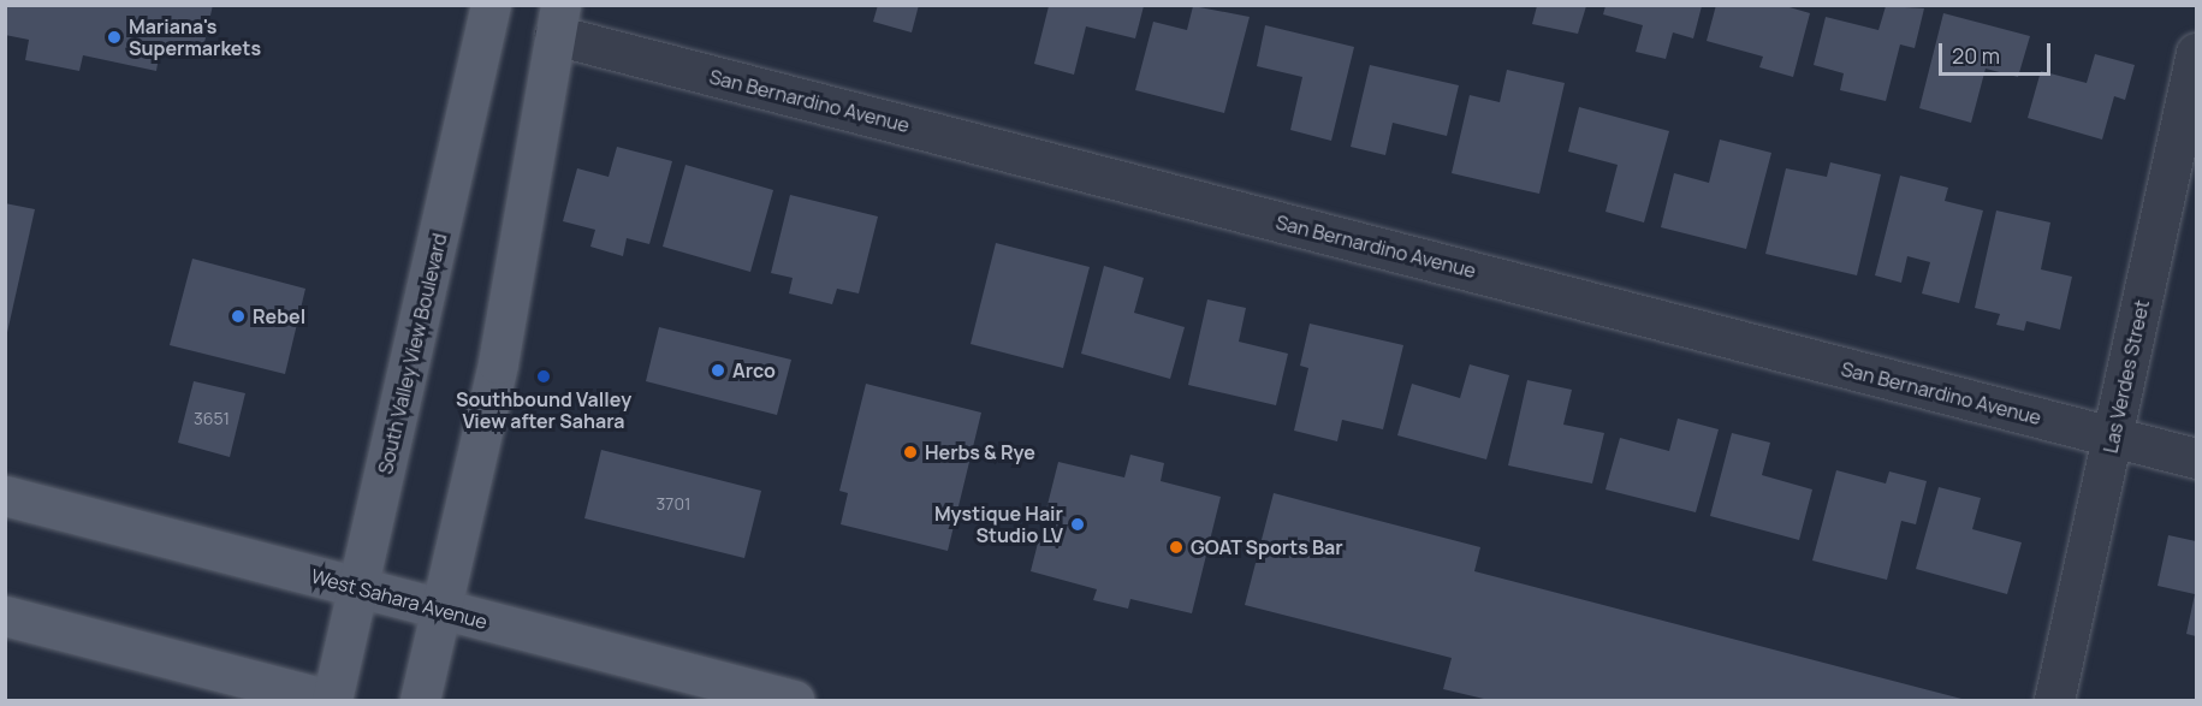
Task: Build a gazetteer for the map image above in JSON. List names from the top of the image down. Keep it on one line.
{"streets":{"main road":["South Valley View Boulevard","West Sahara Avenue"],"street":["San Bernardino Avenue","Las Verdes Street"]},"crossings":[["San Bernardino Avenue","Las Verdes Street"],["South Valley View Boulevard","West Sahara Avenue"]],"places":["Mariana's Supermarkets","Rebel","Arco","Southbound Valley View after Sahara","Herbs & Rye","Mystique Hair Studio LV","GOAT Sports Bar"],"house_numbers":["3651","3701"],"scale_bar":"20 m"}
